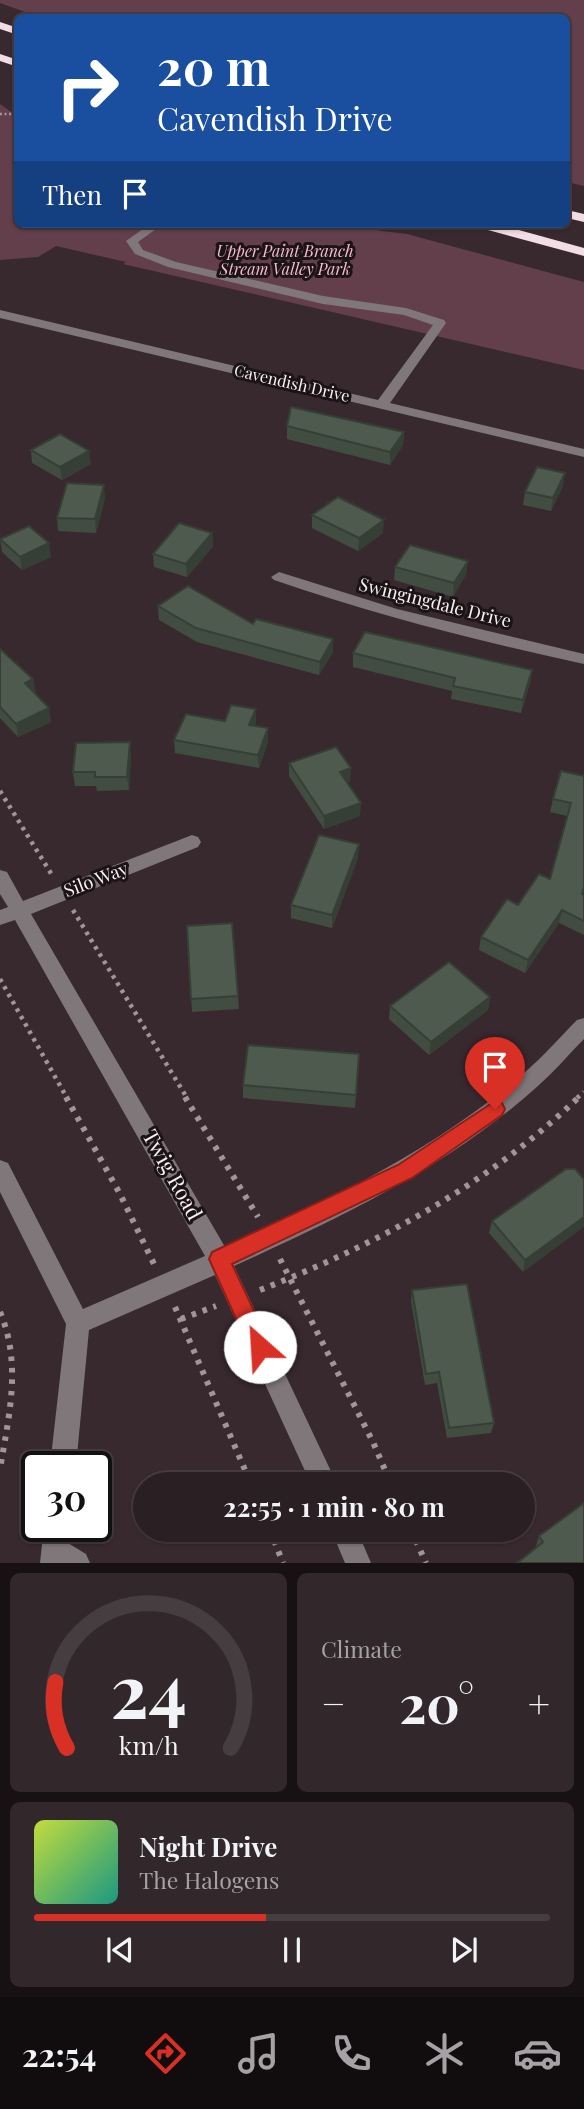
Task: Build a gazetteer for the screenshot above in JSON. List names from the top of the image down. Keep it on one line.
{"streets":{"street":["Cavendish Drive","Swingingdale Drive","Silo Way","Twig Road"]},"crossings":[["Silo Way","Twig Road"]],"parks":["Upper Paint Branch Stream Valley Park"],"page":{"turn":["20 m","Cavendish Drive"],"then":"Then","limit":"30","trip":"22:55 · 1 min · 80 m","tile":"Climate","heat":["−","20°","+"],"song":["Night Drive","The Halogens"],"tabs":"22:54","gauge":["24","km/h"]}}
